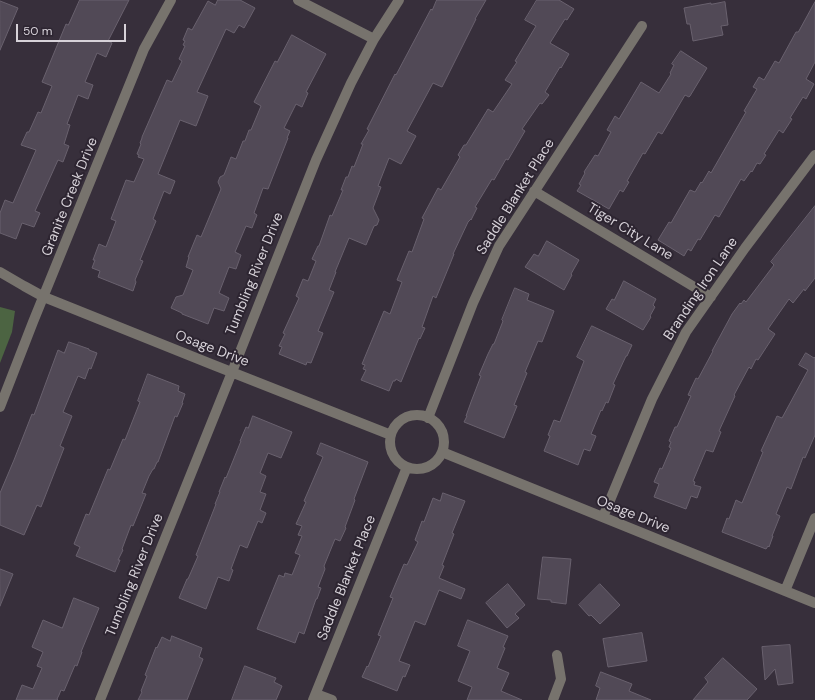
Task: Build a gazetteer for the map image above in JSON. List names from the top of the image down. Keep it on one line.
{"streets":{"street":["Granite Creek Drive","Saddle Blanket Place","Tiger City Lane","Tumbling River Drive","Branding Iron Lane","Osage Drive"]},"crossings":[["Granite Creek Drive","Osage Drive"],["Saddle Blanket Place","Tiger City Lane"],["Saddle Blanket Place","Osage Drive"],["Tiger City Lane","Branding Iron Lane"],["Tumbling River Drive","Osage Drive"],["Branding Iron Lane","Osage Drive"]],"scale_bar":"50 m"}
